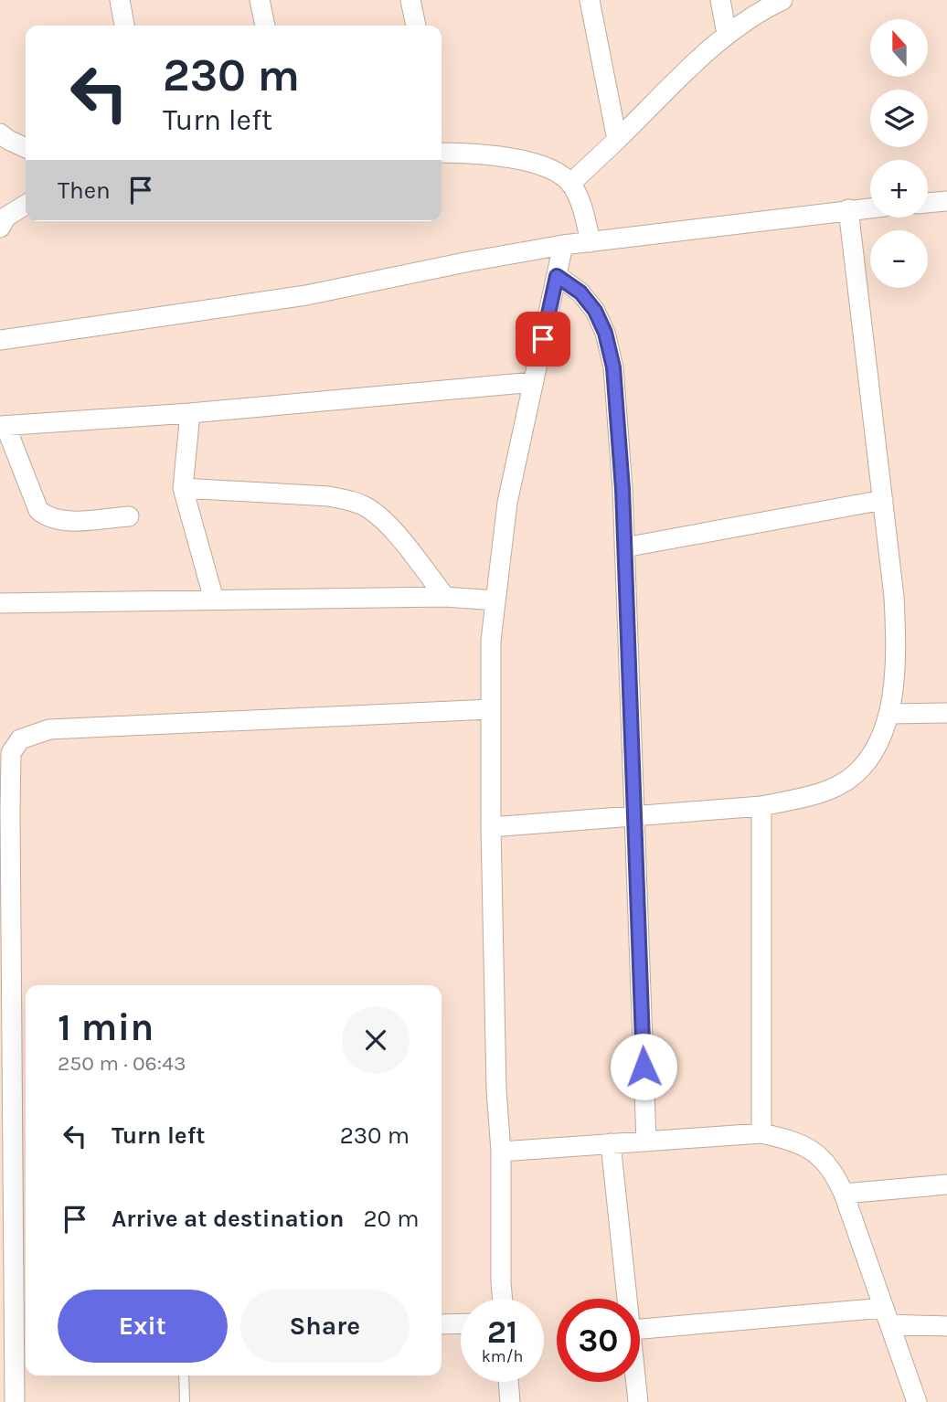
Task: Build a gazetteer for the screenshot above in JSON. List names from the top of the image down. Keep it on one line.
{"north":"top","page":{"map_buttons":["+","−"],"turn":["230 m","Turn left"],"then":"Then","heading":["1 min","250 m · 06:43"],"list":[{"name":"Turn left","value":"230 m"},{"name":"Arrive at destination","value":"20 m"}],"buttons":["Exit","Share"],"speed":"21 km/h","limit":"30"}}
